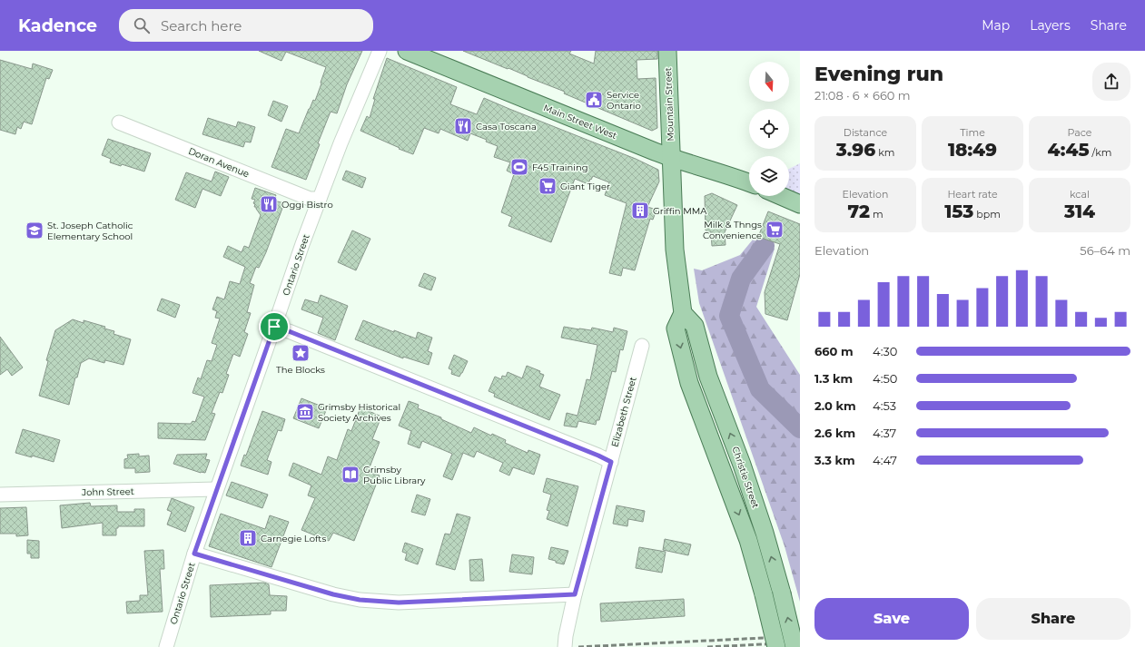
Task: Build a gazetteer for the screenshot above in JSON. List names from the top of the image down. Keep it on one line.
{"streets":{"main road":["Mountain Street","Main Street West","Christie Street"],"street":["Doran Avenue","Ontario Street","Elizabeth Street","John Street"]},"crossings":[["Mountain Street","Main Street West"],["Doran Avenue","Ontario Street"],["Ontario Street","John Street"]],"places":{"public building":["Service Ontario"],"restaurant":["Casa Toscana","Oggi Bistro"],"sports":["F45 Training"],"supermarket":["Giant Tiger","Milk & Thngs Convenience"],"building":["Griffin MMA","Carnegie Lofts"],"school or university":["St. Joseph Catholic Elementary School"],"place":["The Blocks"],"museum":["Grimsby Historical Society Archives"],"library":["Grimsby Public Library"]},"north":"bottom","page":{"header":"Kadence","search":"Search here","nav":["Map","Layers","Share"],"heading":["Evening run","21:08 · 6 × 660 m"],"stats":[["Distance","3.96 km"],["Time","18:49"],["Pace","4:45 /km"],["Elevation","72 m"],["Heart rate","153 bpm"],["kcal","314"]],"chart":["Elevation","56–64 m"],"list":[{"name":"660 m","note":"4:30"},{"name":"1.3 km","note":"4:50"},{"name":"2.0 km","note":"4:53"},{"name":"2.6 km","note":"4:37"},{"name":"3.3 km","note":"4:47"}],"buttons":["Save","Share"]}}
